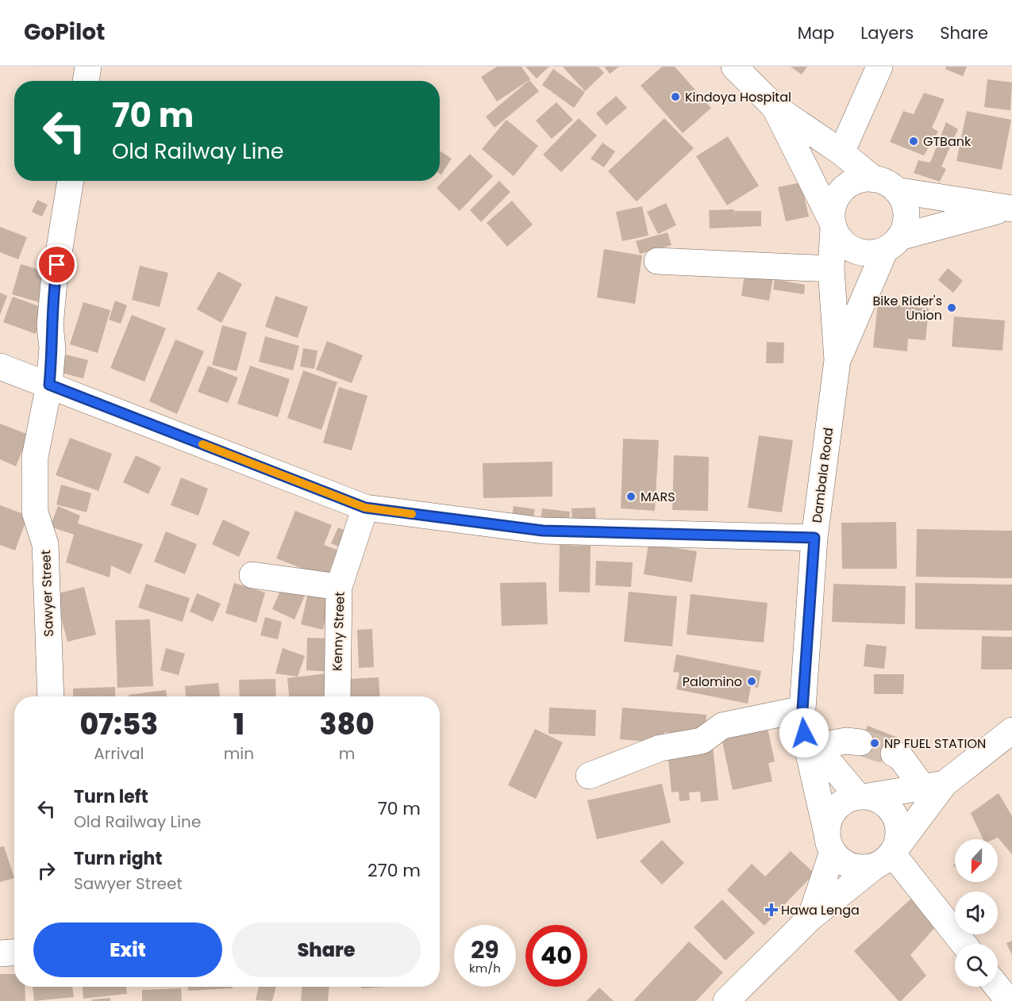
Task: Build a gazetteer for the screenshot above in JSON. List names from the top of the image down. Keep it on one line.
{"streets":{"street":["Dambala Road","Sawyer Street","Kenny Street"]},"places":{"other":["Kindoya Hospital","GTBank","Bike Rider's Union","MARS","Palomino","NP FUEL STATION"],"health":["Hawa Lenga"]},"north":"bottom","page":{"header":"GoPilot","nav":["Map","Layers","Share"],"turn":["70 m","Old Railway Line"],"eta":["07:53","Arrival","1","min","380","m"],"list":[{"name":"Turn left","note":"Old Railway Line","value":"70 m"},{"name":"Turn right","note":"Sawyer Street","value":"270 m"}],"buttons":["Exit","Share"],"speed":"29 km/h","limit":"40"}}
